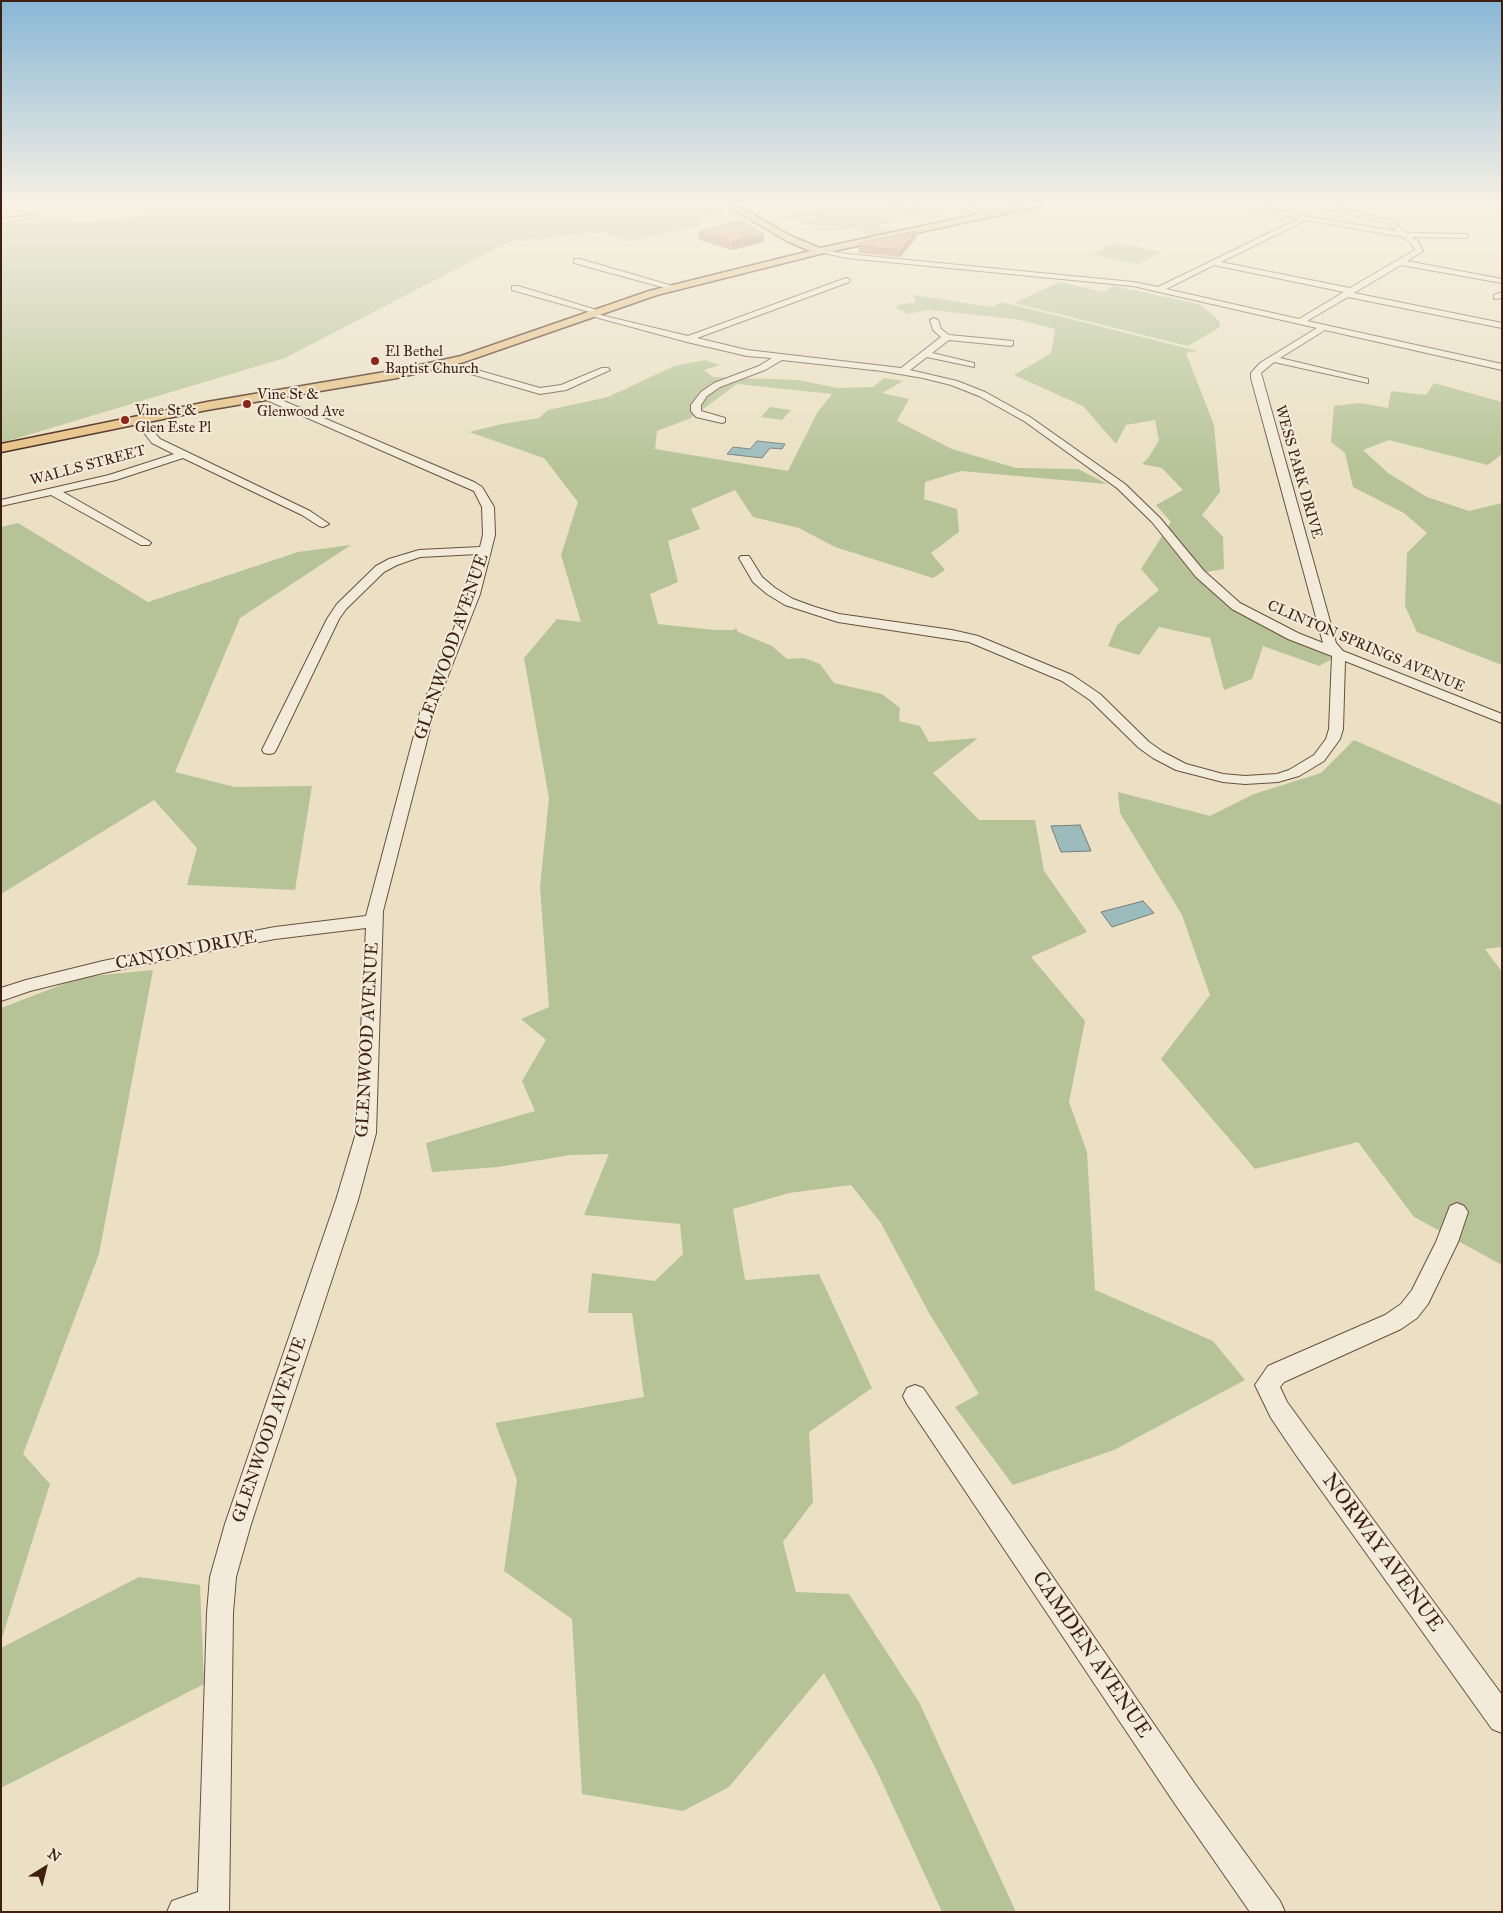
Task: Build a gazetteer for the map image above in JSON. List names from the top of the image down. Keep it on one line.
{"streets":{"street":["WALLS STREET","WESS PARK DRIVE","GLENWOOD AVENUE","CLINTON SPRINGS AVENUE","CANYON DRIVE","NORWAY AVENUE","CAMDEN AVENUE"]},"crossings":[["WESS PARK DRIVE","CLINTON SPRINGS AVENUE"],["GLENWOOD AVENUE","CANYON DRIVE"]],"places":["El Bethel Baptist Church","Vine St & Glenwood Ave","Vine St & Glen Este Pl"],"north":"top right"}
